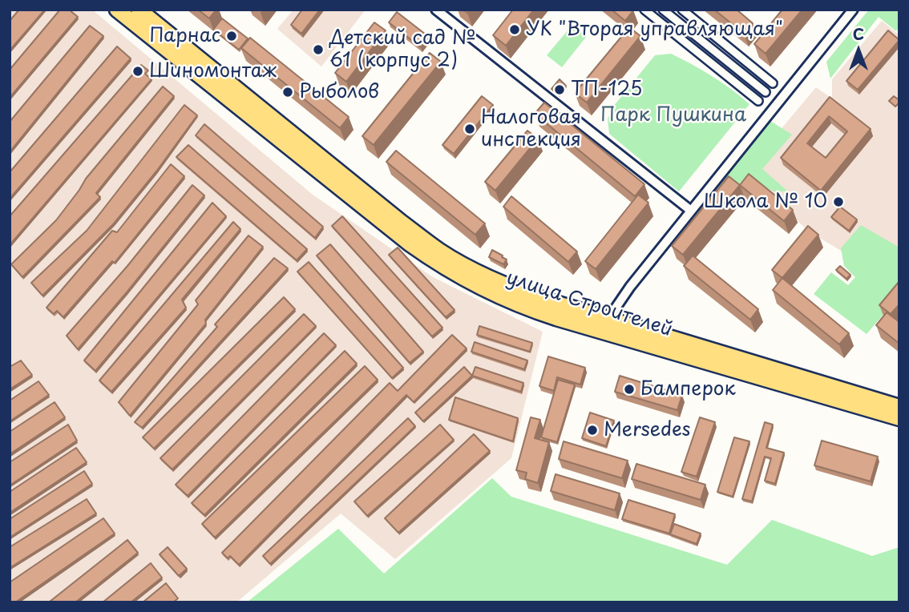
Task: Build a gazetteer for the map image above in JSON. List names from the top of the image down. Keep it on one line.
{"streets":{"main road":["улица Строителей"]},"parks":["Парк Пушкина"],"places":["УК \"Вторая управляющая\"","Парнас","Детский сад № 61 (корпус 2)","Шиномонтаж","ТП-125","Рыболов","Налоговая инспекция","Школа № 10","Бамперок","Mersedes"],"north":"top"}
